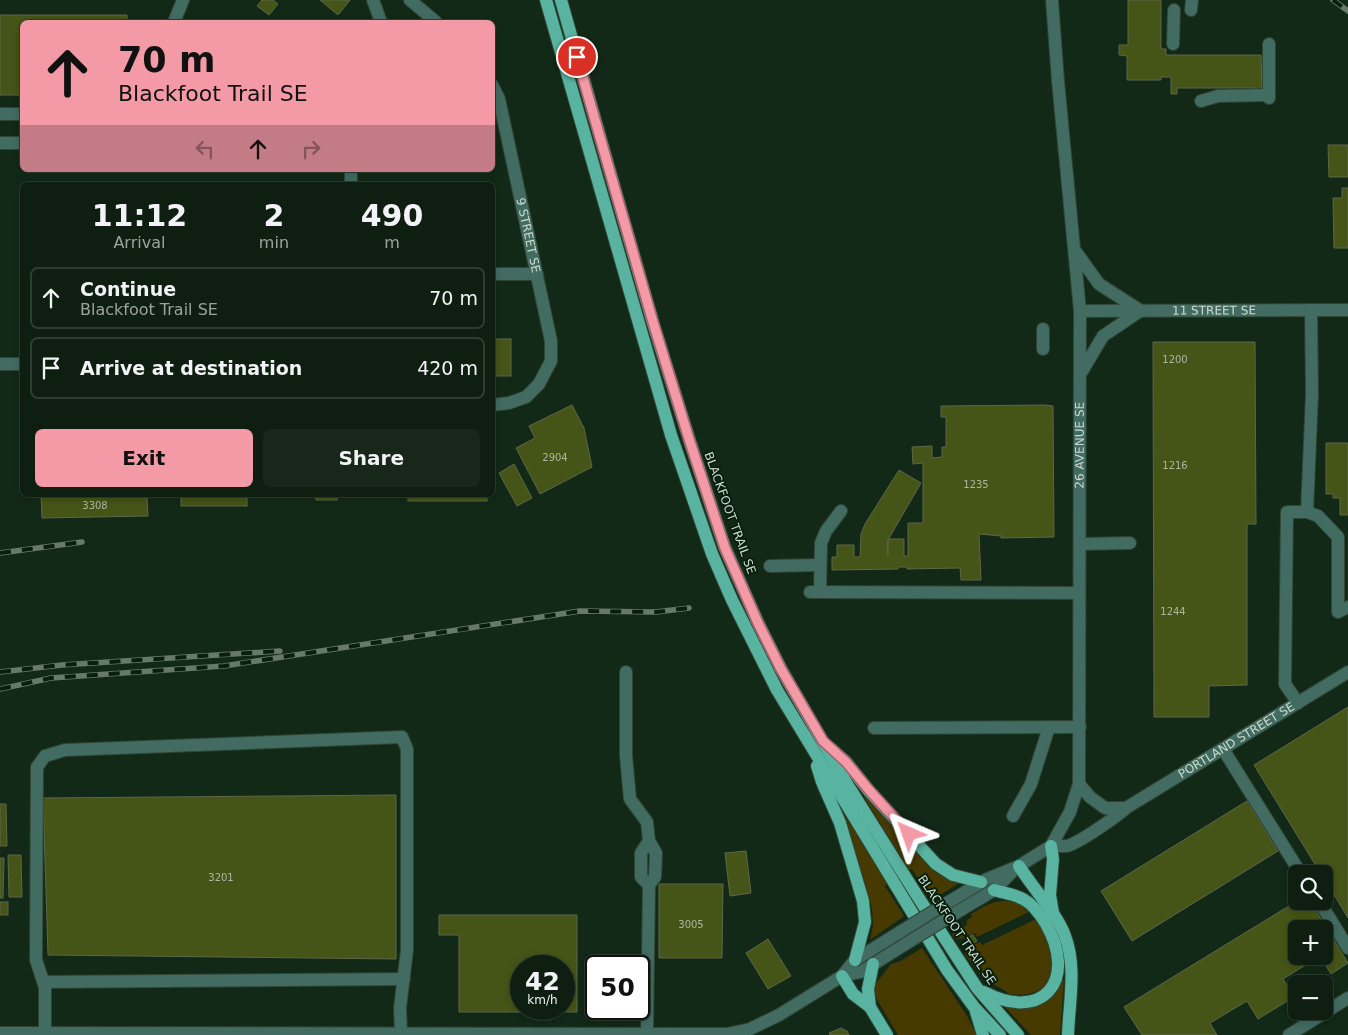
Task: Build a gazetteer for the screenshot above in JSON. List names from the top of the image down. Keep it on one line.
{"streets":{"main road":["BLACKFOOT TRAIL SE"],"street":["9 STREET SE","11 STREET SE","26 AVENUE SE","PORTLAND STREET SE"]},"crossings":[["11 STREET SE","26 AVENUE SE"],["26 AVENUE SE","PORTLAND STREET SE"]],"house_numbers":["1200","2904","1216","1235","3308","1244","3201","3005"],"page":{"turn":["70 m","Blackfoot Trail SE"],"eta":["11:12","Arrival","2","min","490","m"],"list":[{"name":"Continue","note":"Blackfoot Trail SE","value":"70 m"},{"name":"Arrive at destination","value":"420 m"}],"buttons":["Exit","Share"],"map_buttons":["+","−"],"speed":"42 km/h","limit":"50"}}
